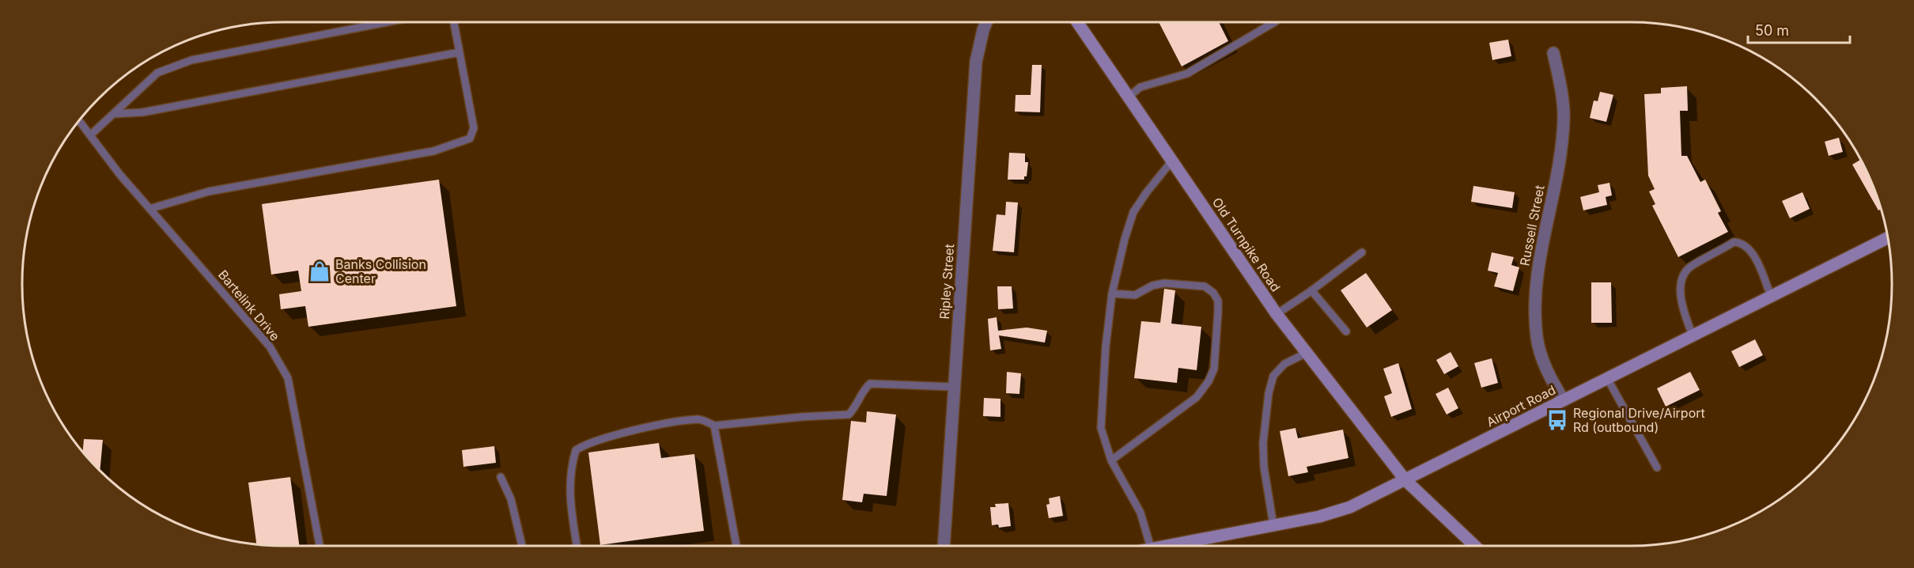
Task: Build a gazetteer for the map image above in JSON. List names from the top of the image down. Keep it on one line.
{"streets":{"street":["Russell Street","Old Turnpike Road","Ripley Street","Airport Road"],"lane":["Bartelink Drive"]},"crossings":[["Russell Street","Airport Road"],["Old Turnpike Road","Airport Road"]],"places":{"shop":["Banks Collision Center"],"bus stop":["Regional Drive/Airport Rd (outbound)"]},"scale_bar":"50 m"}
